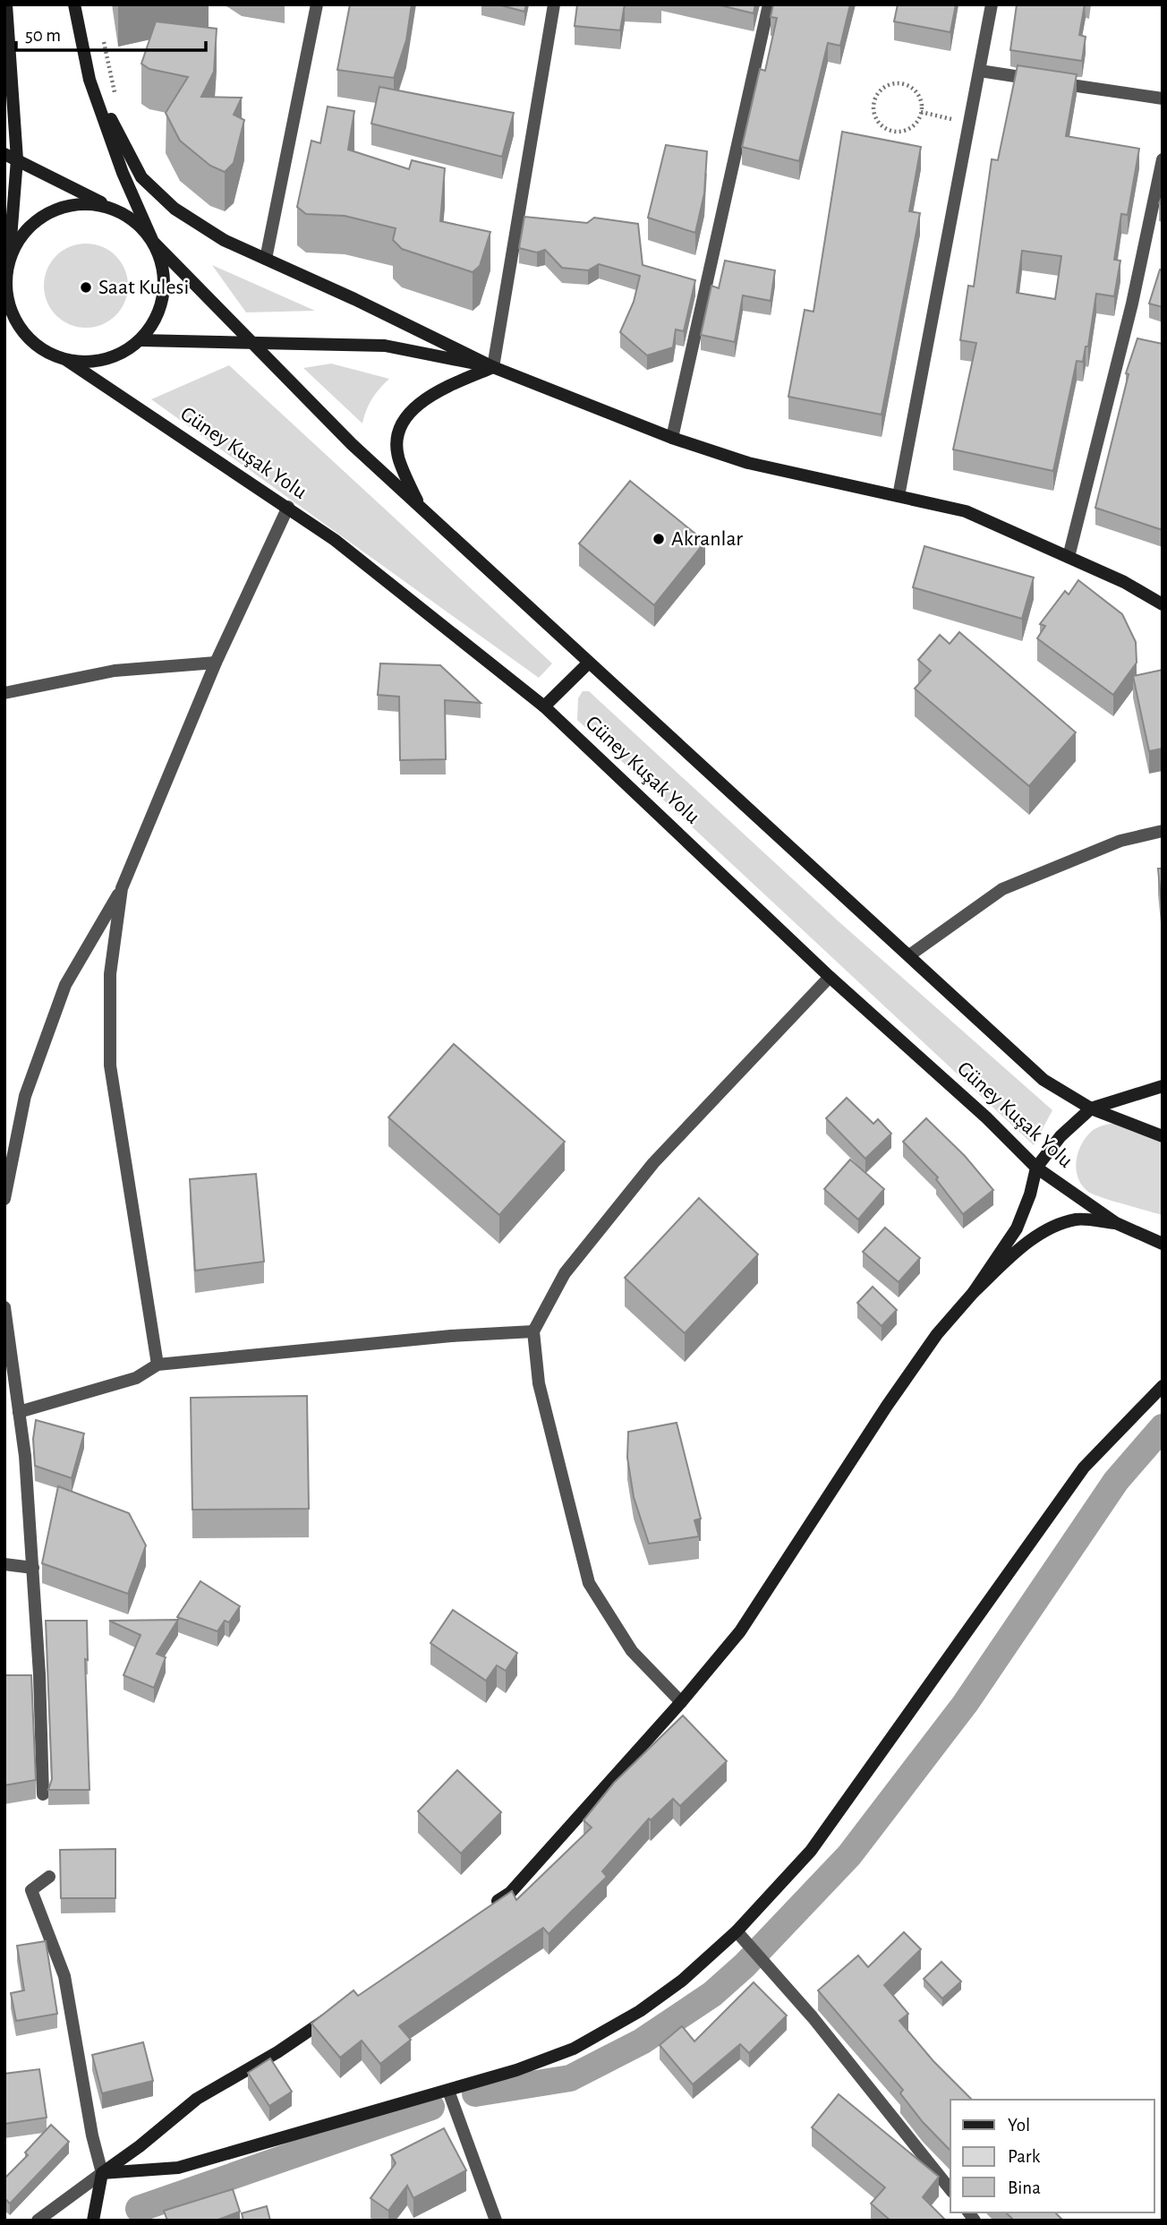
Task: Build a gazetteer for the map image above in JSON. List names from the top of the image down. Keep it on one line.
{"streets":{"main road":["Güney Kuşak Yolu"]},"places":["Saat Kulesi","Akranlar"],"legend":["Yol","Park","Bina"],"scale_bar":"50 m"}
